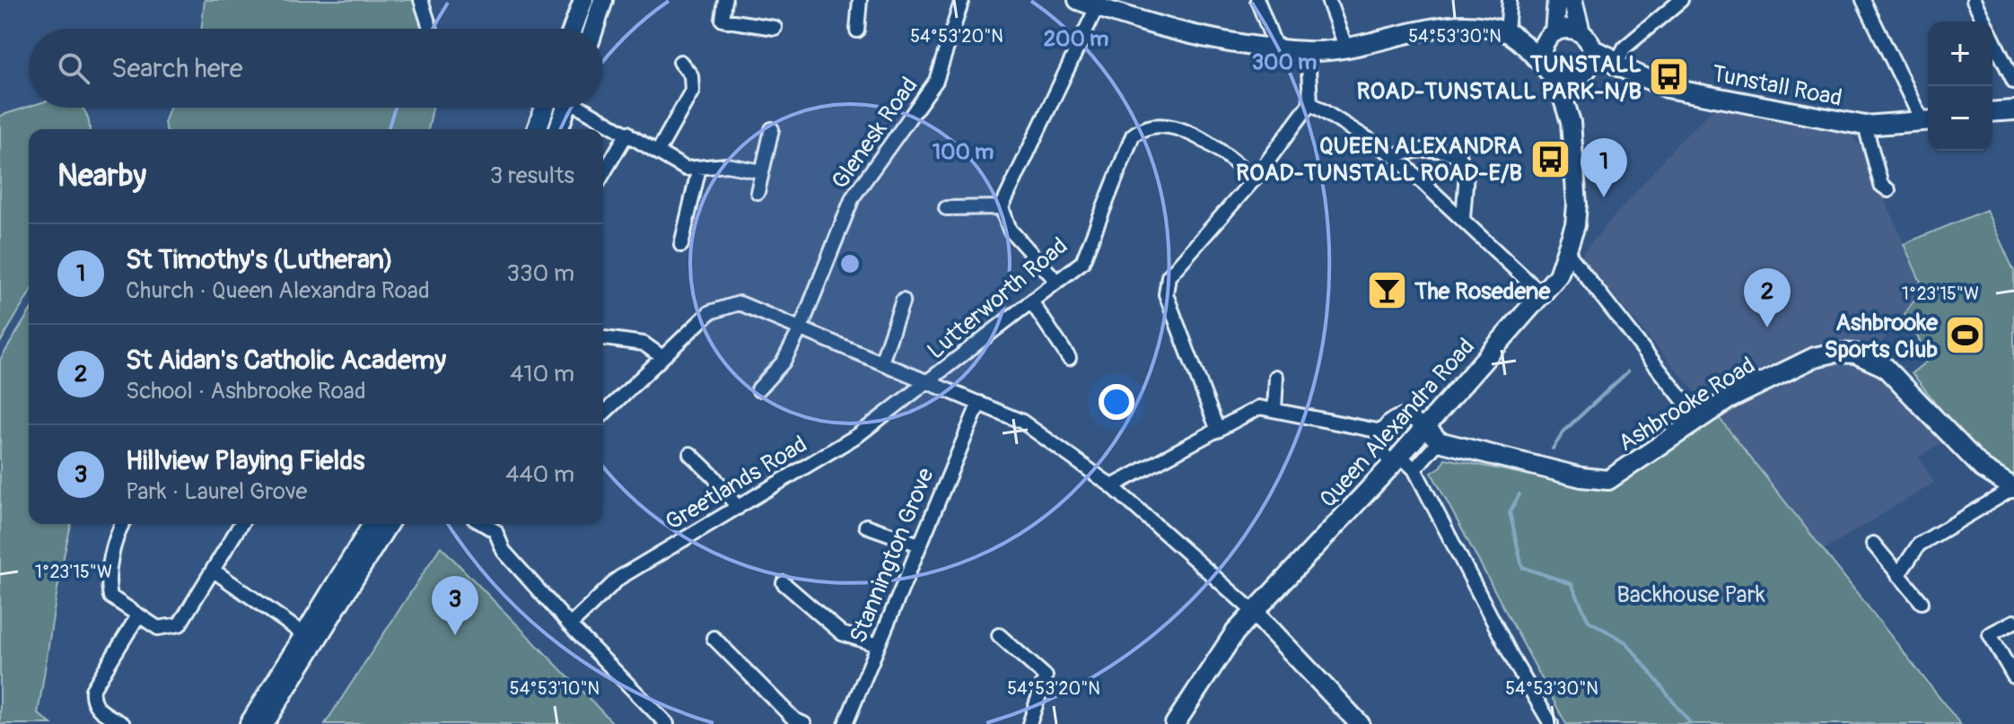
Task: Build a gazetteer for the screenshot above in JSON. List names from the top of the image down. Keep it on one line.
{"streets":{"street":["Tunstall Road","Glenesk Road","Lutterworth Road","Ashbrooke Road","Queen Alexandra Road","Greetlands Road","Stannington Grove"]},"crossings":[["Tunstall Road","Queen Alexandra Road"],["Lutterworth Road","Greetlands Road"],["Ashbrooke Road","Queen Alexandra Road"]],"parks":["Backhouse Park"],"places":{"bus stop":["TUNSTALL ROAD-TUNSTALL PARK-N/B","QUEEN ALEXANDRA ROAD-TUNSTALL ROAD-E/B"],"bar":["The Rosedene"],"sports":["Ashbrooke Sports Club"]},"page":{"map_buttons":["+","−"],"search":"Search here","heading":["Nearby","3 results"],"pins":["1","2","3"],"list":[{"mark":"1","name":"St Timothy's (Lutheran)","note":"Church · Queen Alexandra Road","value":"330 m"},{"mark":"2","name":"St Aidan's Catholic Academy","note":"School · Ashbrooke Road","value":"410 m"},{"mark":"3","name":"Hillview Playing Fields","note":"Park · Laurel Grove","value":"440 m"}]},"coordinates":["54°53'20\"N","54°53'30\"N","1°23'15\"W","54°53'10\"N"],"rings":["200 m","300 m","100 m"]}
